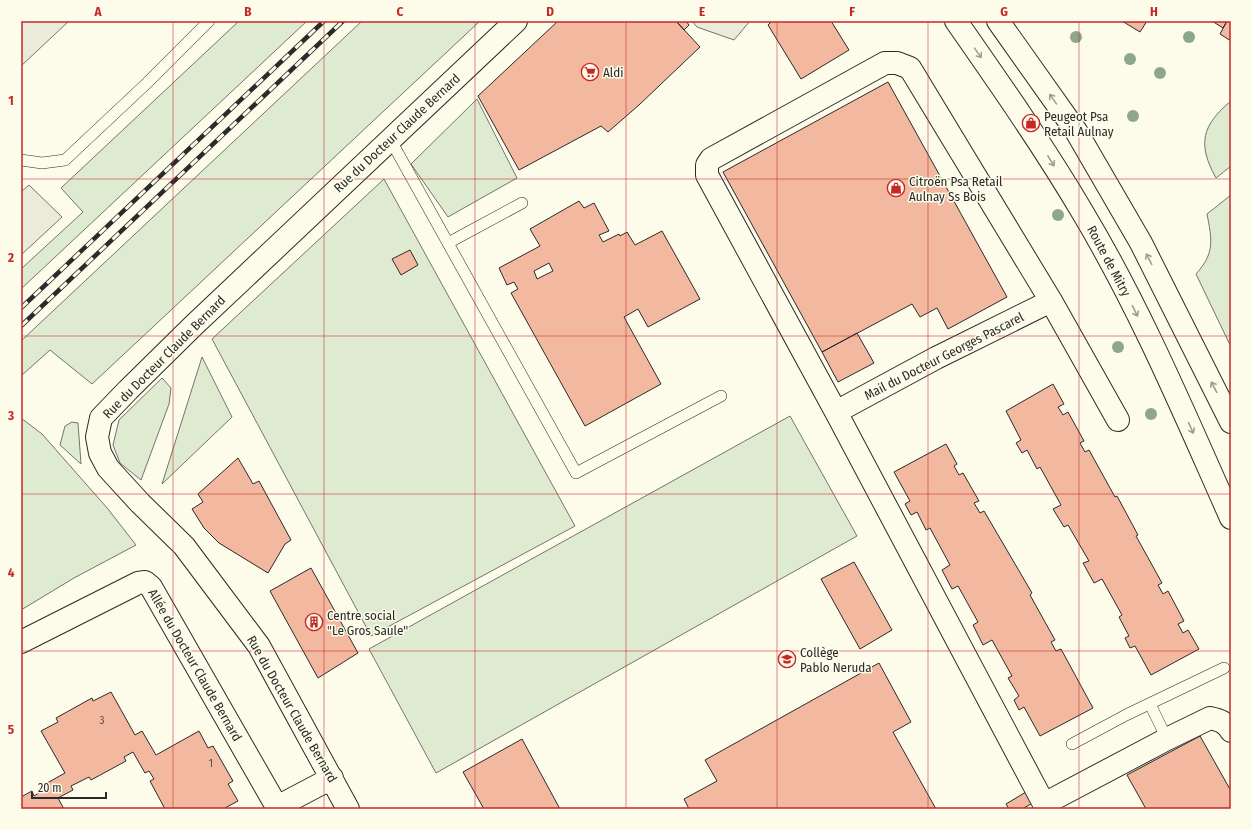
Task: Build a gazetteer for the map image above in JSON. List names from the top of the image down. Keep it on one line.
{"streets":{"street":["Rue du Docteur Claude Bernard","Route de Mitry","Mail du Docteur Georges Pascarel","Allée du Docteur Claude Bernard"]},"crossings":[["Rue du Docteur Claude Bernard","Allée du Docteur Claude Bernard"]],"places":{"supermarket":["Aldi"],"shop":["Peugeot Psa Retail Aulnay","Citroën Psa Retail Aulnay Ss Bois"],"building":["Centre social \"Le Gros Saule\""],"school or university":["Collège Pablo Neruda"]},"house_numbers":["3","1"],"scale_bar":"20 m","grid":{"columns":["A","B","C","D","E","F","G","H"],"rows":["1","2","3","4","5"]}}
